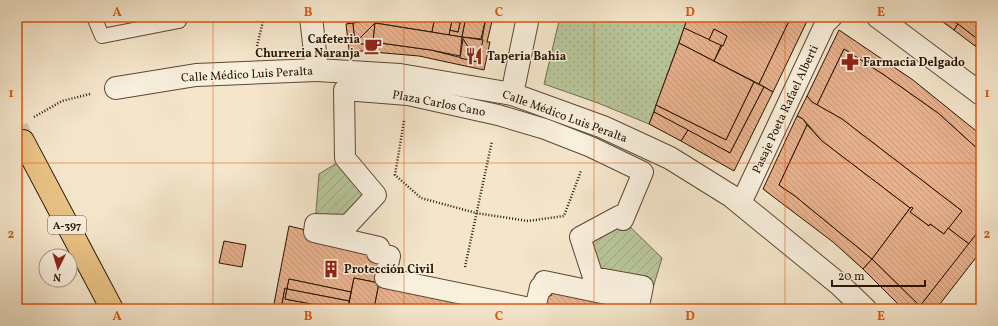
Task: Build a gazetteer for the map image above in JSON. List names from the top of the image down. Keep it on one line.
{"streets":{"main road":["A-397"],"street":["Calle Médico Luis Peralta","Plaza Carlos Cano","Pasaje Poeta Rafael Alberti"]},"crossings":[["Calle Médico Luis Peralta","Pasaje Poeta Rafael Alberti"]],"places":{"cafe":["Cafeteria Churreria Naranja"],"restaurant":["Taperia Bahia"],"pharmacy":["Farmacia Delgado"],"building":["Protección Civil"]},"scale_bar":"20 m","north":"bottom","grid":{"columns":["A","B","C","D","E"],"rows":["1","2"]}}
